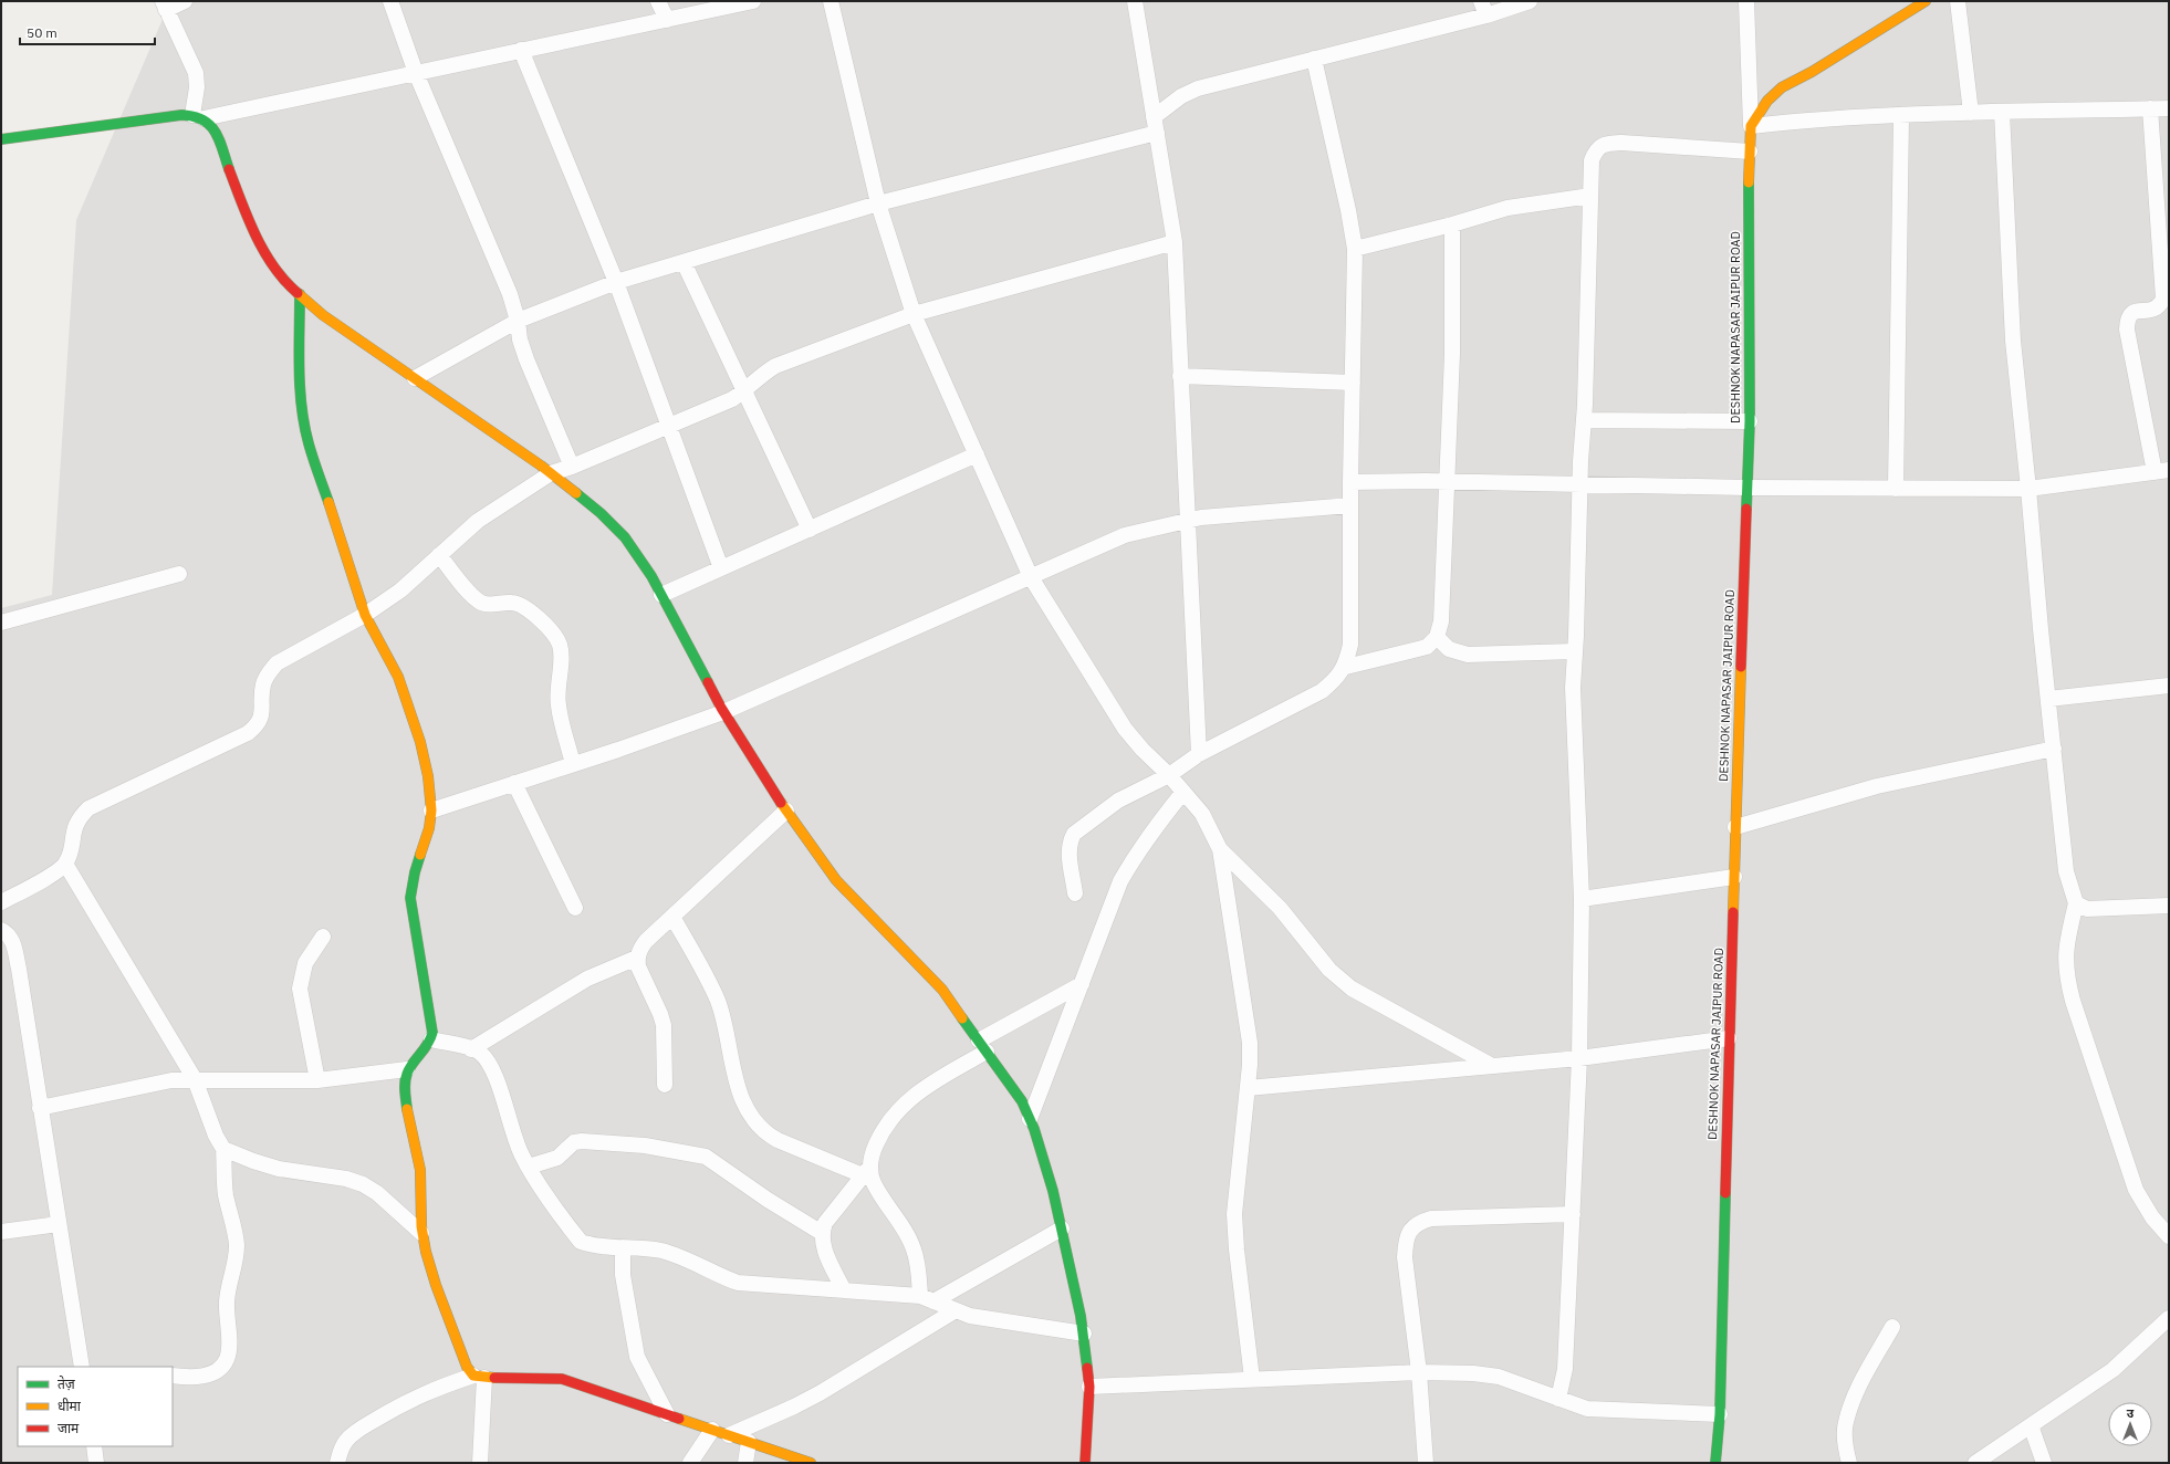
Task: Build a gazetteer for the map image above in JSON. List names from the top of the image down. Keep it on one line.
{"streets":{"street":["DESHNOK NAPASAR JAIPUR ROAD"]},"legend":["तेज़","धीमा","जाम"],"scale_bar":"50 m","north":"top"}
